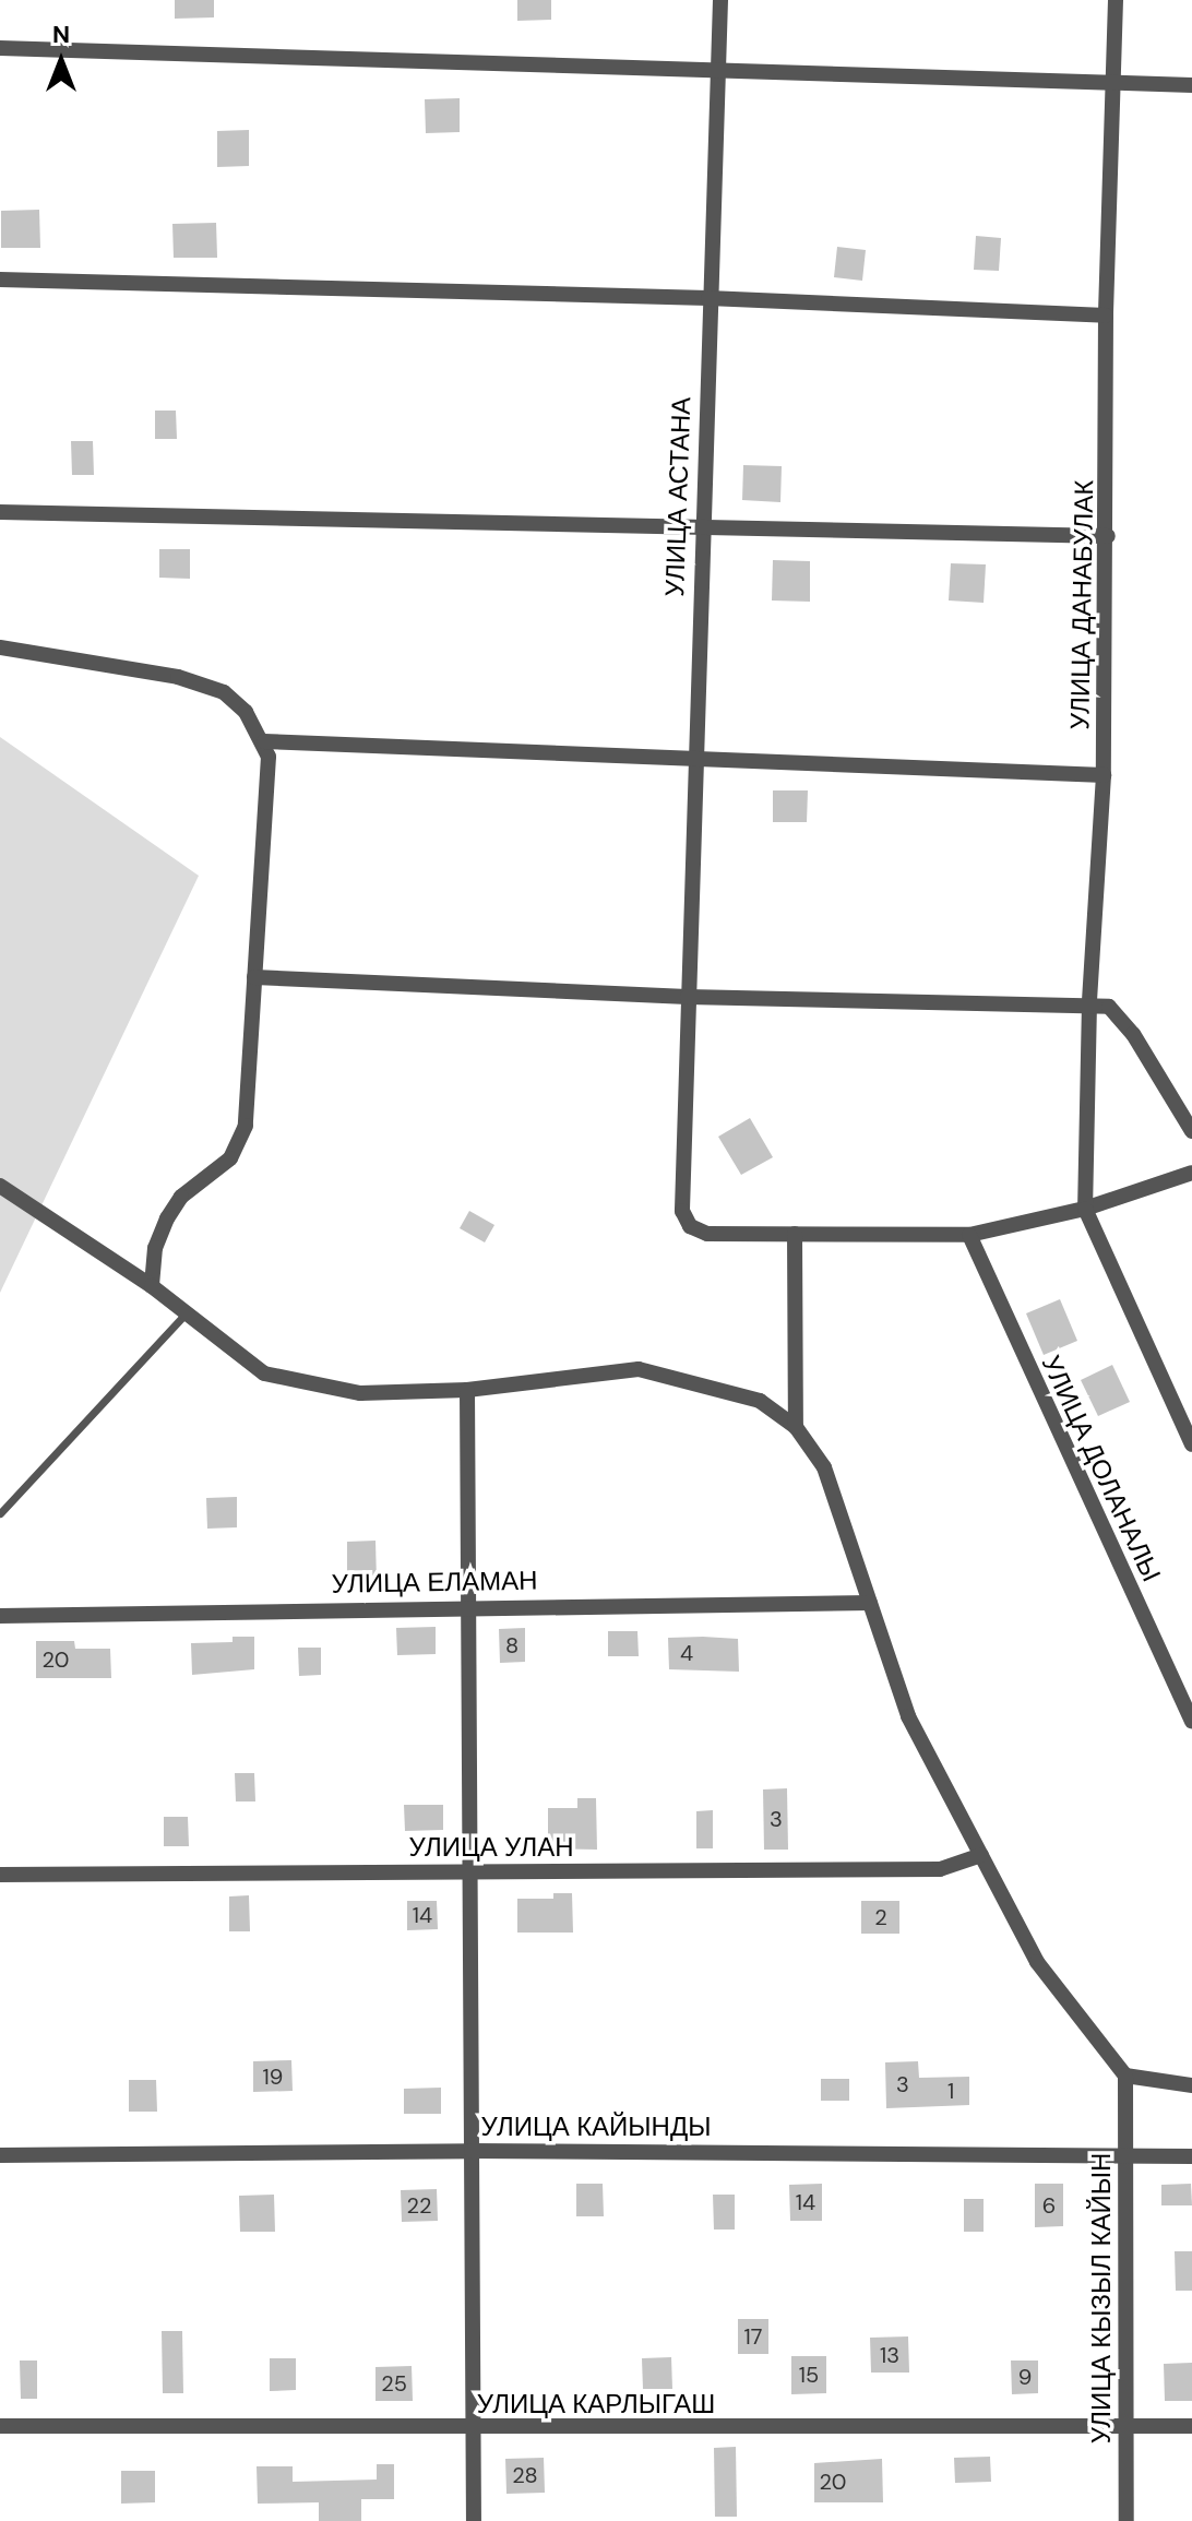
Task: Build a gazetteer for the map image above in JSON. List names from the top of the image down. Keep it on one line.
{"streets":{"street":["УЛИЦА АСТАНА","УЛИЦА ДАНАБУЛАК","УЛИЦА ДОЛАНАЛЫ","УЛИЦА ЕЛАМАН","УЛИЦА УЛАН","УЛИЦА КАЙЫНДЫ","УЛИЦА КЫЗЫЛ КАЙЫН","УЛИЦА КАРЛЫГАШ"]},"crossings":[["УЛИЦА АСТАНА","УЛИЦА ДАНАБУЛАК"],["УЛИЦА АСТАНА","УЛИЦА ДОЛАНАЛЫ"],["УЛИЦА КАЙЫНДЫ","УЛИЦА КЫЗЫЛ КАЙЫН"],["УЛИЦА КЫЗЫЛ КАЙЫН","УЛИЦА КАРЛЫГАШ"]],"house_numbers":["8","4","20","3","14","2","19","3","1","14","22","6","17","13","15","9","25","28","20"],"north":"top"}
